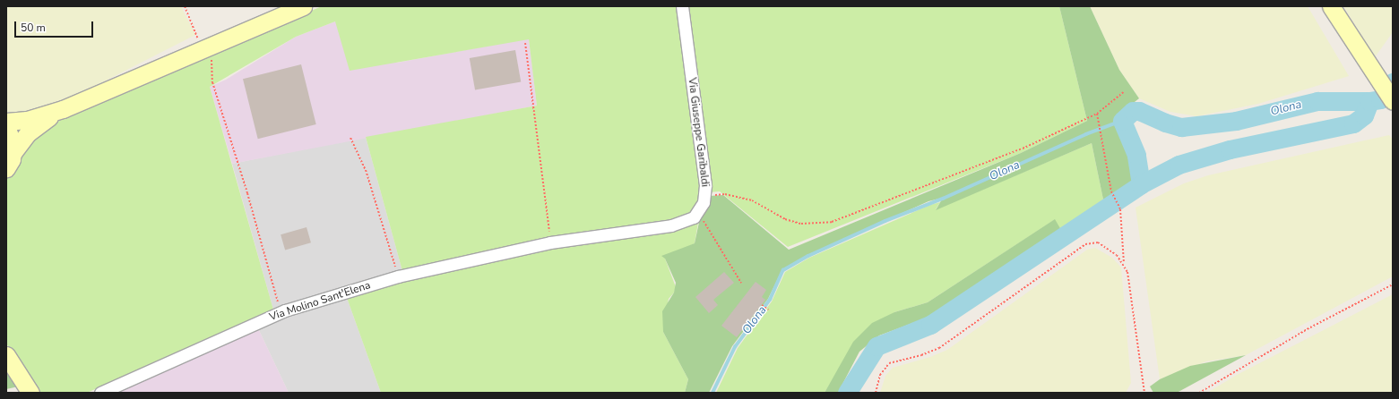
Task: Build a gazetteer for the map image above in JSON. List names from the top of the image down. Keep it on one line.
{"streets":{"street":["Via Giuseppe Garibaldi","Via Molino Sant'Elena"]},"water":["Olona"],"scale_bar":"50 m"}
